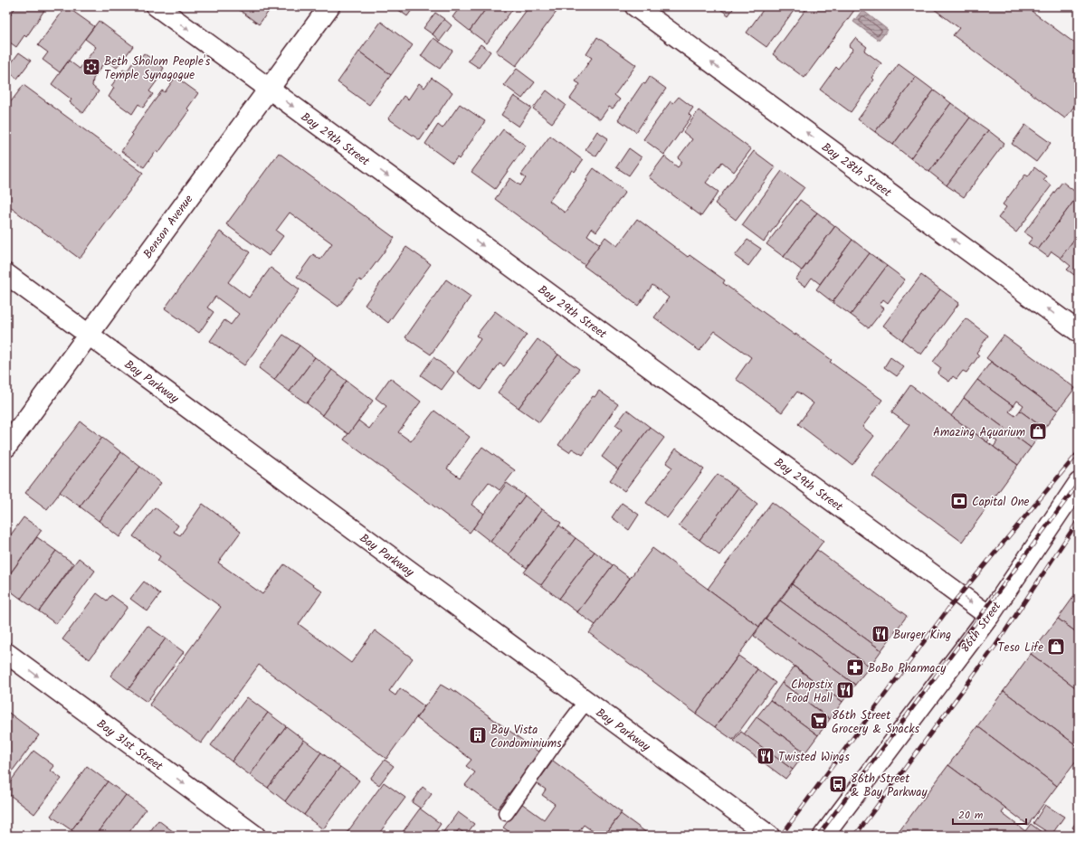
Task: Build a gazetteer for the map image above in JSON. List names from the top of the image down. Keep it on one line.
{"streets":{"street":["Bay 29th Street","Bay 28th Street","Benson Avenue","Bay Parkway","86th Street","Bay 31st Street"]},"crossings":[["Bay 29th Street","Benson Avenue"],["Bay 29th Street","86th Street"],["Benson Avenue","Bay Parkway"]],"one_way":["Bay 29th Street","Bay 28th Street","Bay 31st Street"],"places":{"synagogue":["Beth Sholom People's Temple Synagogue"],"shop":["Amazing Aquarium","Teso Life"],"bank":["Capital One"],"restaurant":["Burger King","Chopstix Food Hall","Twisted Wings"],"pharmacy":["BoBo Pharmacy"],"supermarket":["86th Street Grocery & Snacks"],"building":["Bay Vista Condominiums"],"bus stop":["86th Street & Bay Parkway"]},"scale_bar":"20 m"}
